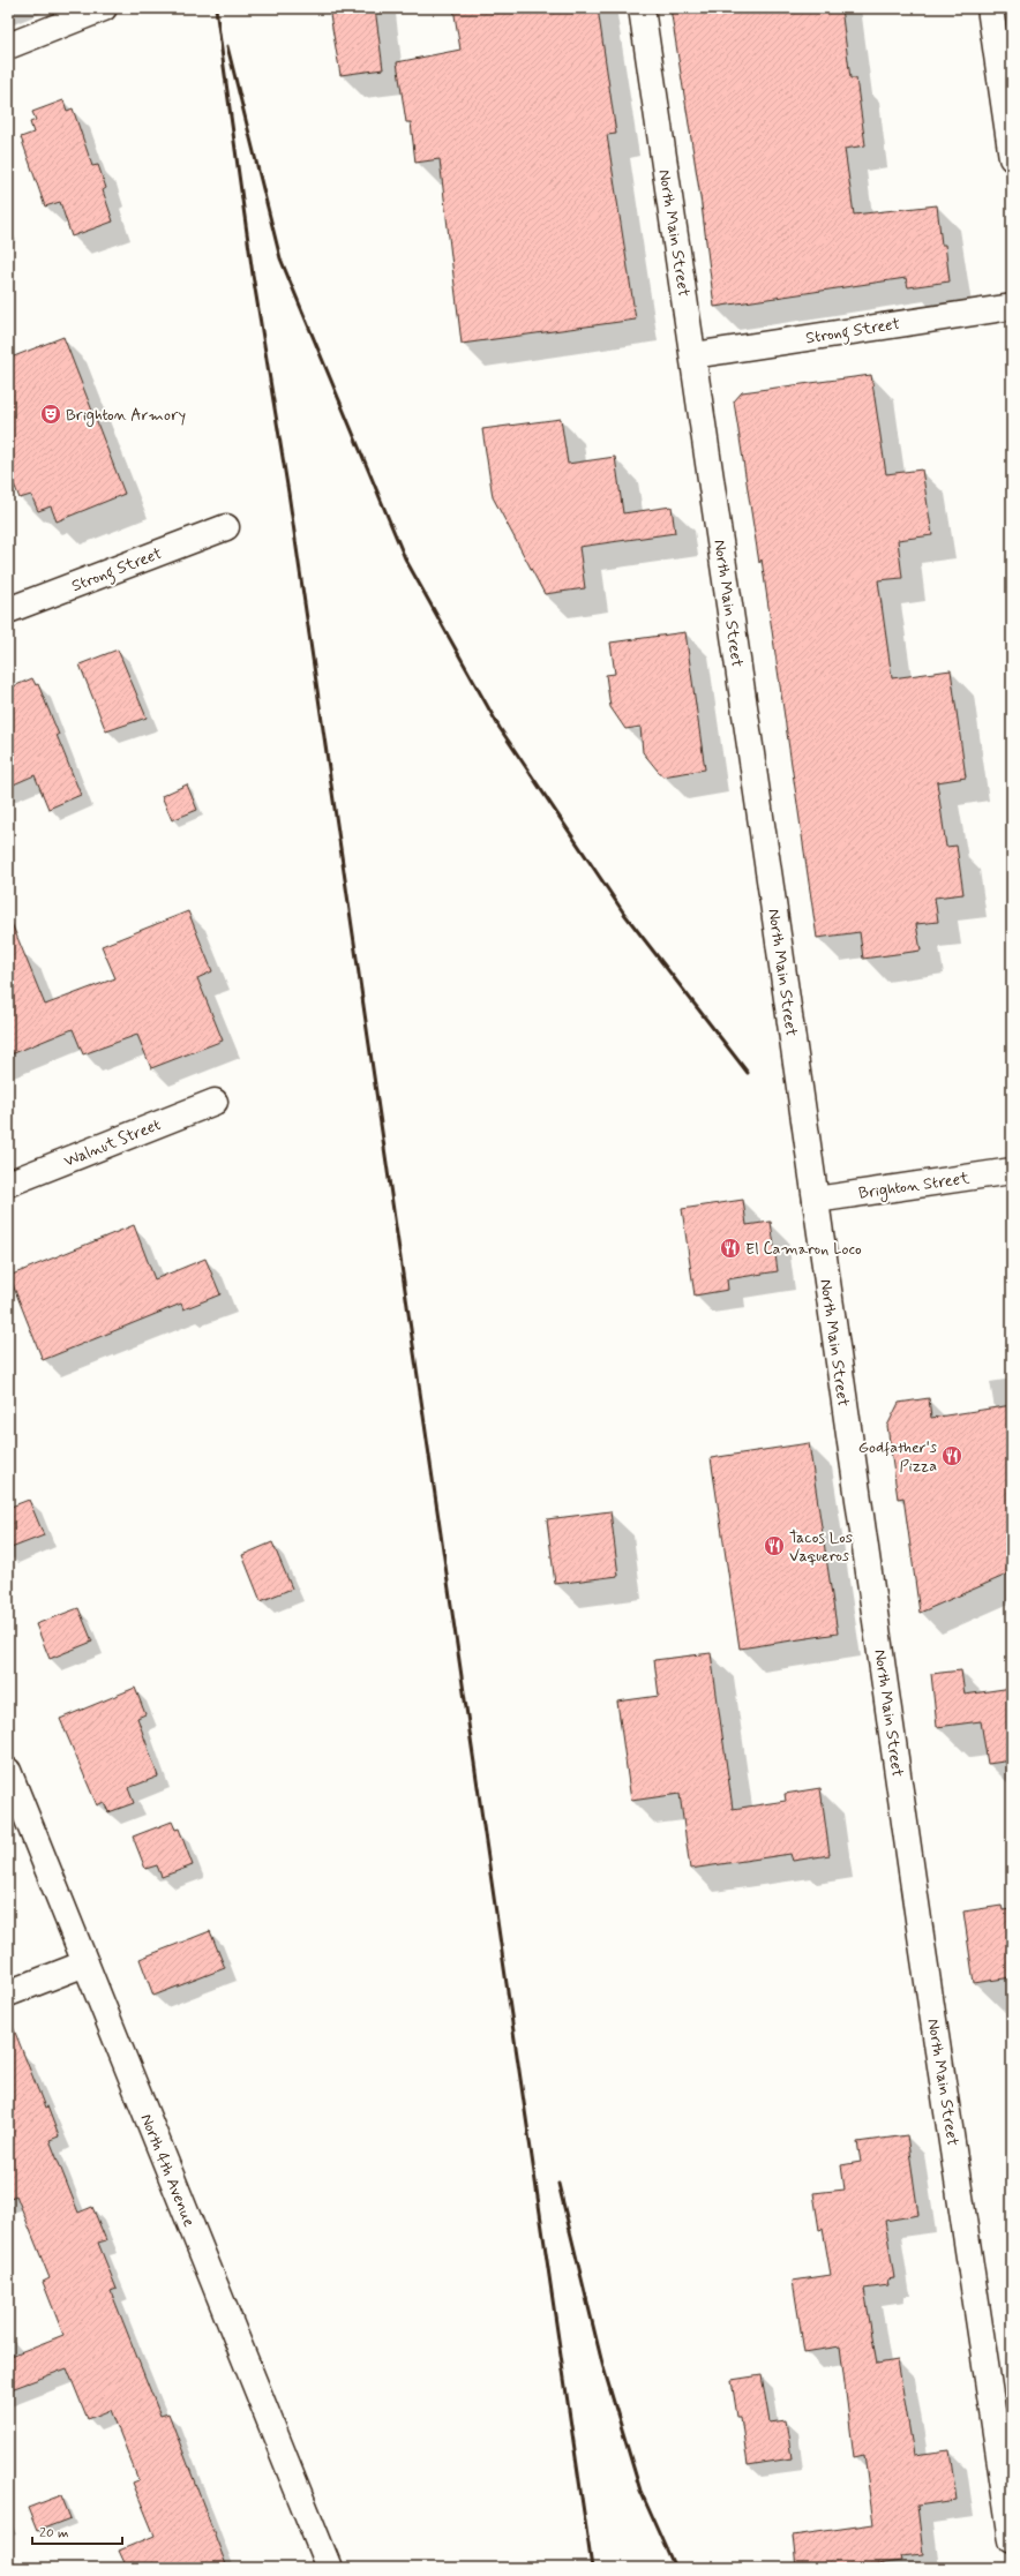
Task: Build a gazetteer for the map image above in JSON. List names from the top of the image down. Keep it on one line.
{"streets":{"street":["North Main Street","Strong Street","Walnut Street","Brighton Street","North 4th Avenue"]},"crossings":[["North Main Street","Strong Street"],["North Main Street","Brighton Street"]],"places":{"theatre":["Brighton Armory"],"restaurant":["El Camaron Loco","Godfather's Pizza","Tacos Los Vaqueros"]},"scale_bar":"20 m"}
